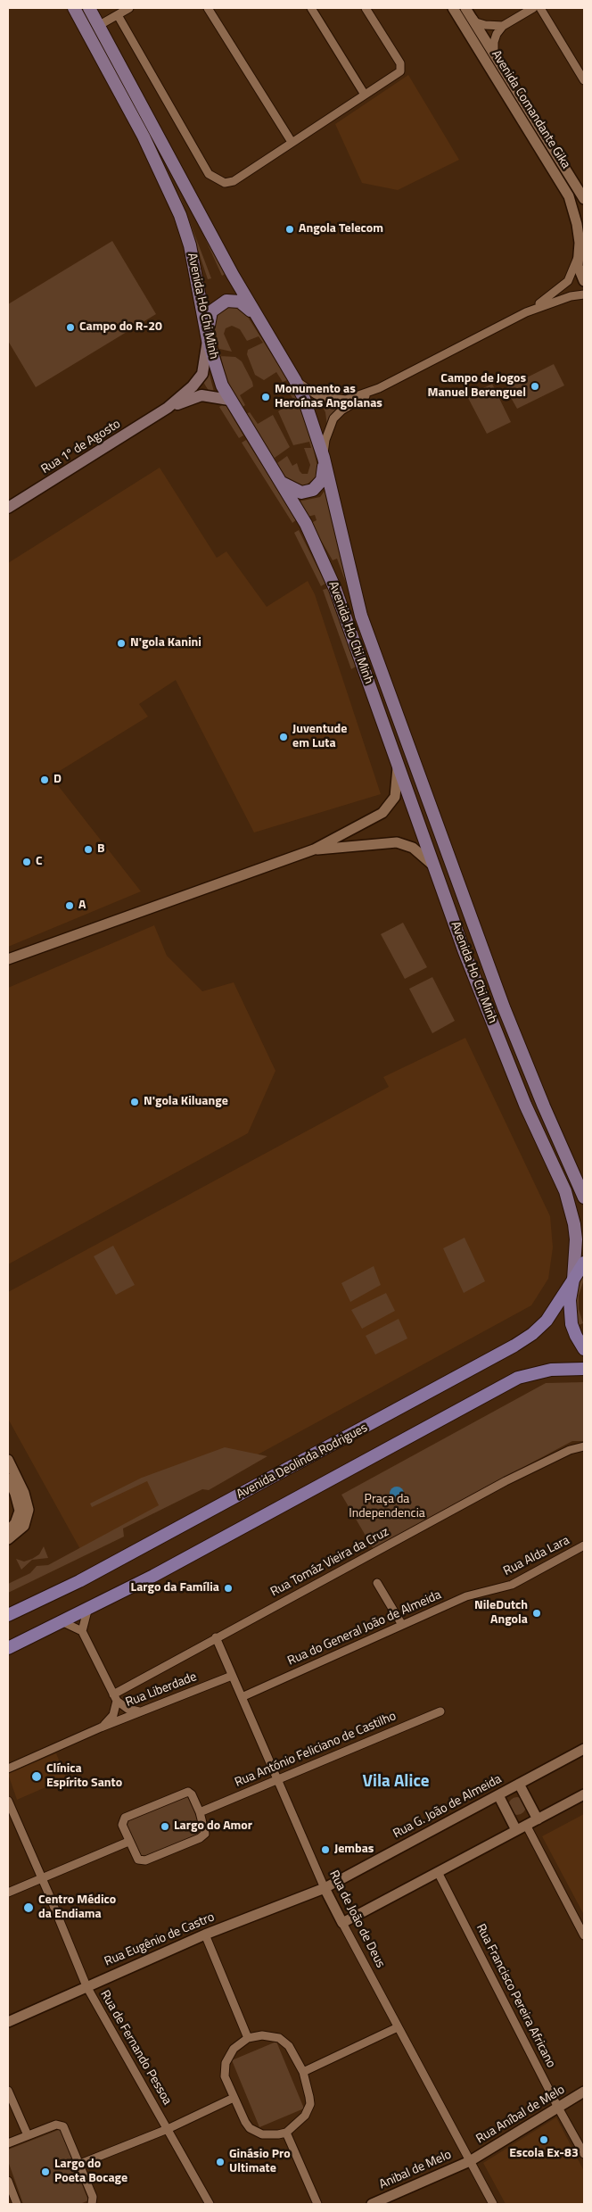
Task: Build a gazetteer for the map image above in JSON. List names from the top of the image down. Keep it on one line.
{"streets":{"highway":["Avenida Deolinda Rodrigues"],"main road":["Avenida Ho Chi Minh","Rua 1º de Agosto"],"street":["Avenida Comandante Gika","Rua Alda Lara","Rua Tomáz Vieira da Cruz","Rua do General João de Almeida","Rua Liberdade","Rua António Feliciano de Castilho","Rua G. João de Almeida","Rua de João de Deus","Rua Eugênio de Castro","Rua Francisco Pereira Africano","Rua de Fernando Pessoa","Rua Aníbal de Melo","Anibal de Melo"]},"crossings":[["Avenida Ho Chi Minh","Avenida Deolinda Rodrigues"],["Rua Alda Lara","Rua do General João de Almeida"],["Rua Tomáz Vieira da Cruz","Rua de João de Deus"],["Rua do General João de Almeida","Rua de João de Deus"],["Rua Liberdade","Rua de João de Deus"],["Rua António Feliciano de Castilho","Rua de João de Deus"],["Rua G. João de Almeida","Rua de João de Deus"],["Rua G. João de Almeida","Rua Eugênio de Castro"],["Rua de João de Deus","Rua Eugênio de Castro"],["Rua de João de Deus","Rua Aníbal de Melo"],["Rua de João de Deus","Anibal de Melo"],["Rua Eugênio de Castro","Rua de Fernando Pessoa"],["Rua Francisco Pereira Africano","Rua Aníbal de Melo"],["Rua Aníbal de Melo","Anibal de Melo"]],"districts":["Vila Alice"],"parks":["Praça da Independencia"],"places":["Angola Telecom","Campo do R-20","Campo de Jogos Manuel Berenguel","Monumento as Heroínas Angolanas","N'gola Kanini","Juventude em Luta","D","B","C","A","N'gola Kiluange","Largo da Família","NileDutch Angola","Clínica Espírito Santo","Largo do Amor","Jembas","Centro Médico da Endiama","Escola Ex-83","Ginásio Pro Ultimate","Largo do Poeta Bocage"]}
